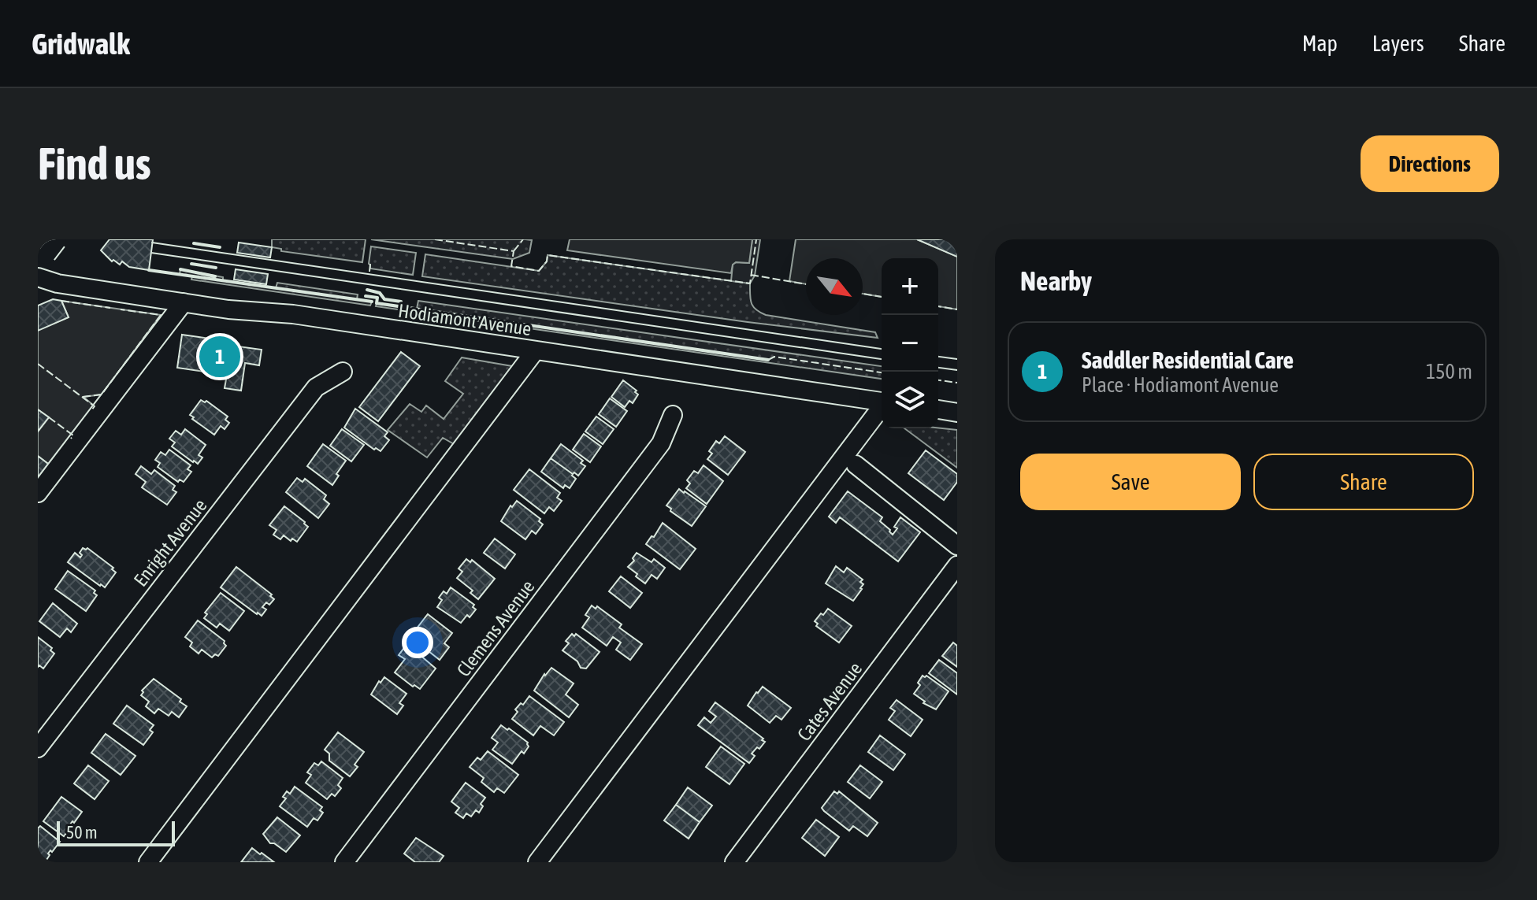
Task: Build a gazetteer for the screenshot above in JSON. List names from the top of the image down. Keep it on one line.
{"streets":{"street":["Hodiamont Avenue","Enright Avenue","Clemens Avenue","Cates Avenue"]},"scale_bar":"50 m","north":"bottom right","page":{"header":"Gridwalk","nav":["Map","Layers","Share"],"buttons":["Directions",["Save","Share"]],"title":"Find us","heading":"Nearby","map_buttons":["+","−"],"list":[{"mark":"1","name":"Saddler Residential Care","note":"Place · Hodiamont Avenue","value":"150 m"}],"pins":"1","scale":"50 m"}}
